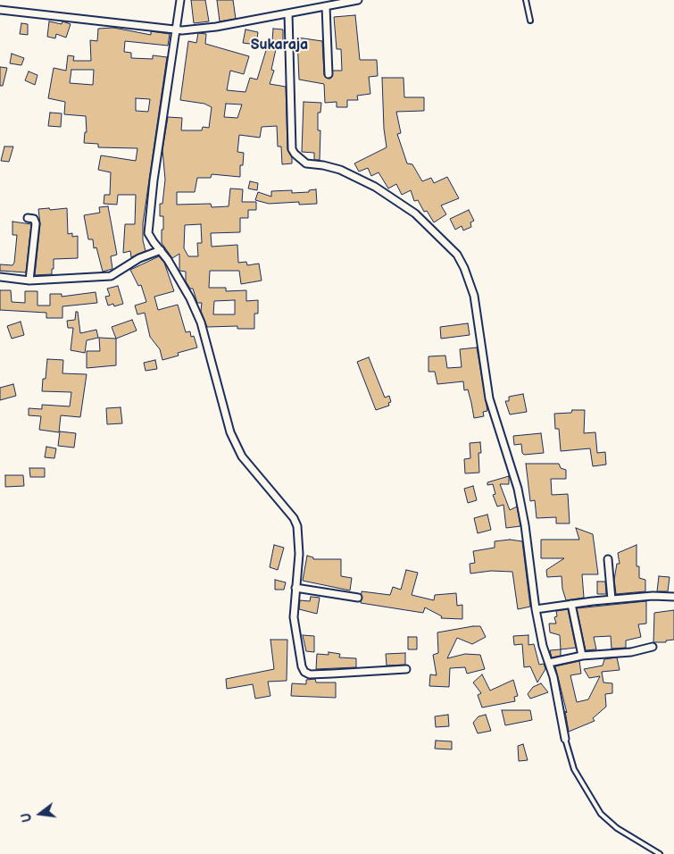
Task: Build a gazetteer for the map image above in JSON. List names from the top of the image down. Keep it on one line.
{"districts":["Sukaraja"],"north":"left"}
